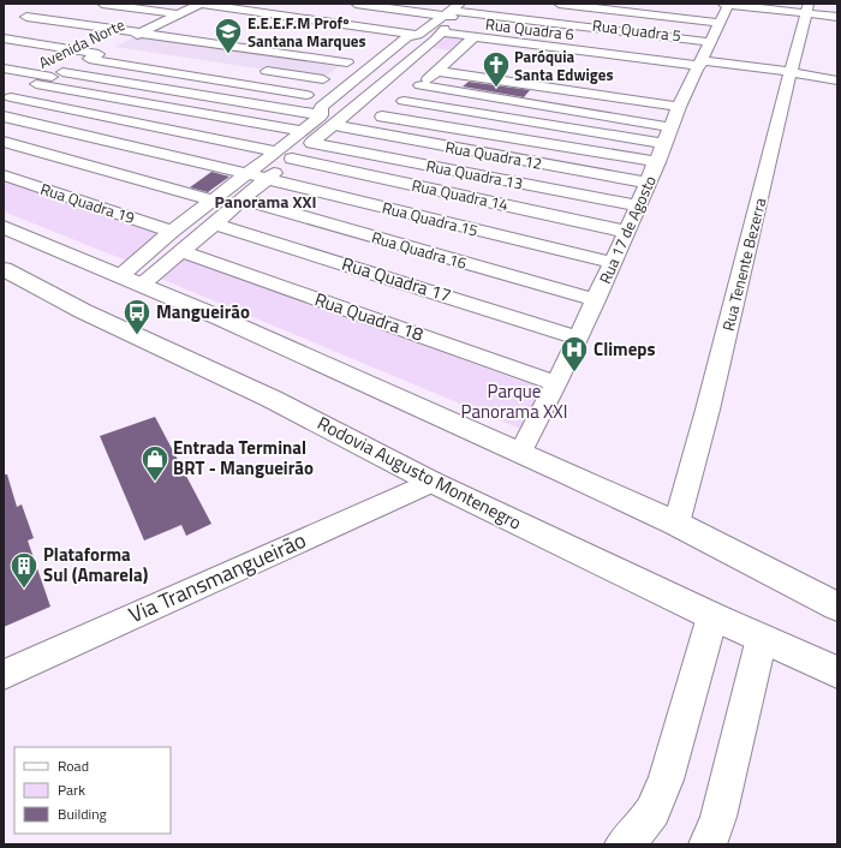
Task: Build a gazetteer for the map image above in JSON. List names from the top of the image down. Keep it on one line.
{"streets":{"main road":["Rodovia Augusto Montenegro"],"street":["Rua Quadra 6","Rua Quadra 5","Avenida Norte","Rua Quadra 12","Rua Quadra 13","Rua Quadra 14","Rua Quadra 19","Rua Quadra 15","Rua 17 de Agosto","Rua Quadra 16","Rua Tenente Bezerra","Rua Quadra 17","Rua Quadra 18","Via Transmangueirão"]},"crossings":[["Rua Quadra 6","Rua Quadra 5"],["Rua Quadra 6","Rua 17 de Agosto"],["Rua Quadra 5","Rua 17 de Agosto"],["Rua Quadra 12","Rua 17 de Agosto"],["Rua Quadra 13","Rua 17 de Agosto"],["Rua Quadra 14","Rua 17 de Agosto"],["Rua Quadra 15","Rua 17 de Agosto"],["Rua 17 de Agosto","Rua Quadra 16"],["Rua 17 de Agosto","Rua Quadra 17"],["Rua 17 de Agosto","Rua Quadra 18"],["Rodovia Augusto Montenegro","Via Transmangueirão"]],"districts":["Panorama XXI"],"parks":["Parque Panorama XXI"],"places":{"school or university":["E.E.E.F.M Profº Santana Marques"],"church":["Paróquia Santa Edwiges"],"bus stop":["Mangueirão"],"hospital":["Climeps"],"shop":["Entrada Terminal BRT - Mangueirão"],"building":["Plataforma Sul (Amarela)"]},"legend":["Road","Park","Building"]}
